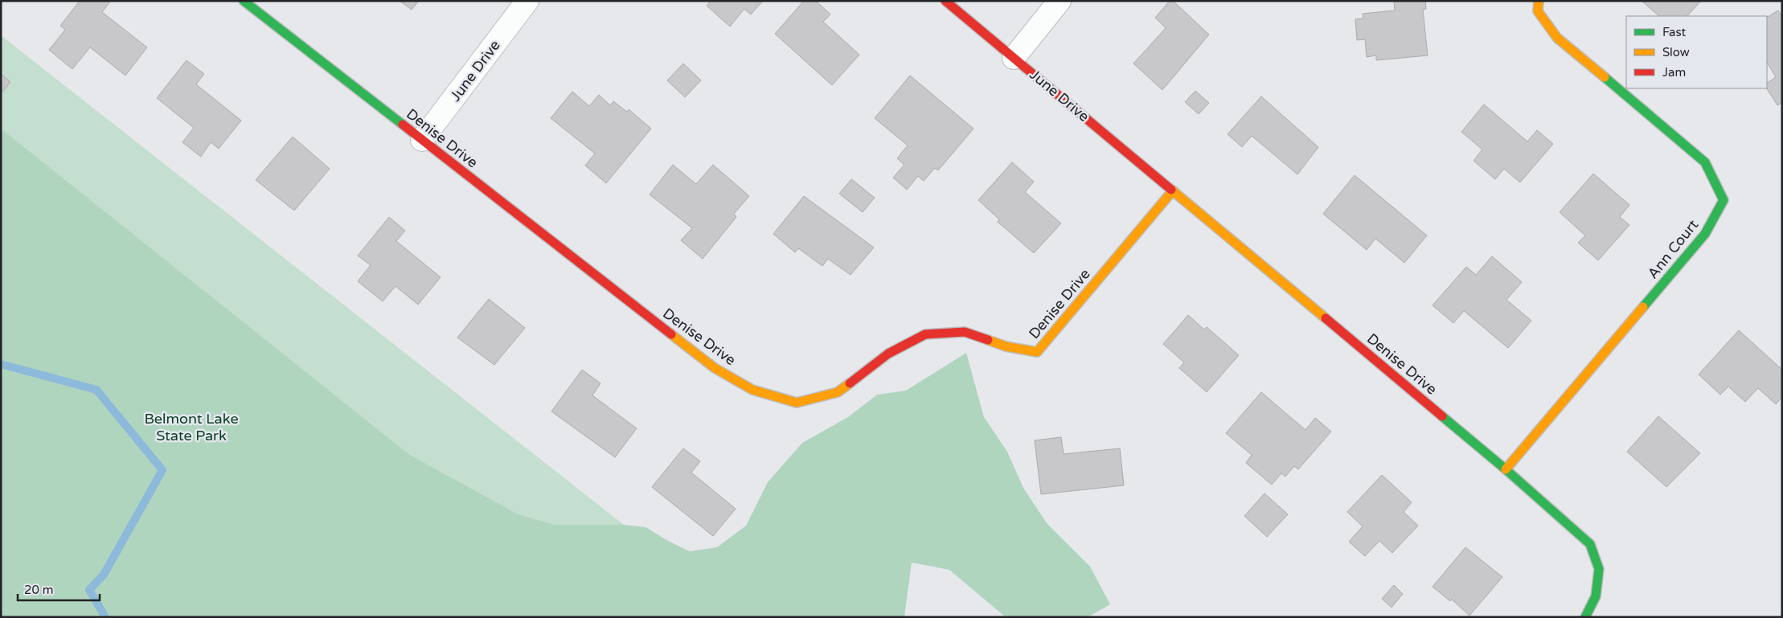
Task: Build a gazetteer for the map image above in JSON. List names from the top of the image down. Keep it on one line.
{"streets":{"street":["June Drive","Denise Drive","Ann Court"]},"crossings":[["June Drive","Denise Drive"],["Denise Drive","Ann Court"]],"parks":["Belmont Lake State Park"],"legend":["Fast","Slow","Jam"],"scale_bar":"20 m"}
